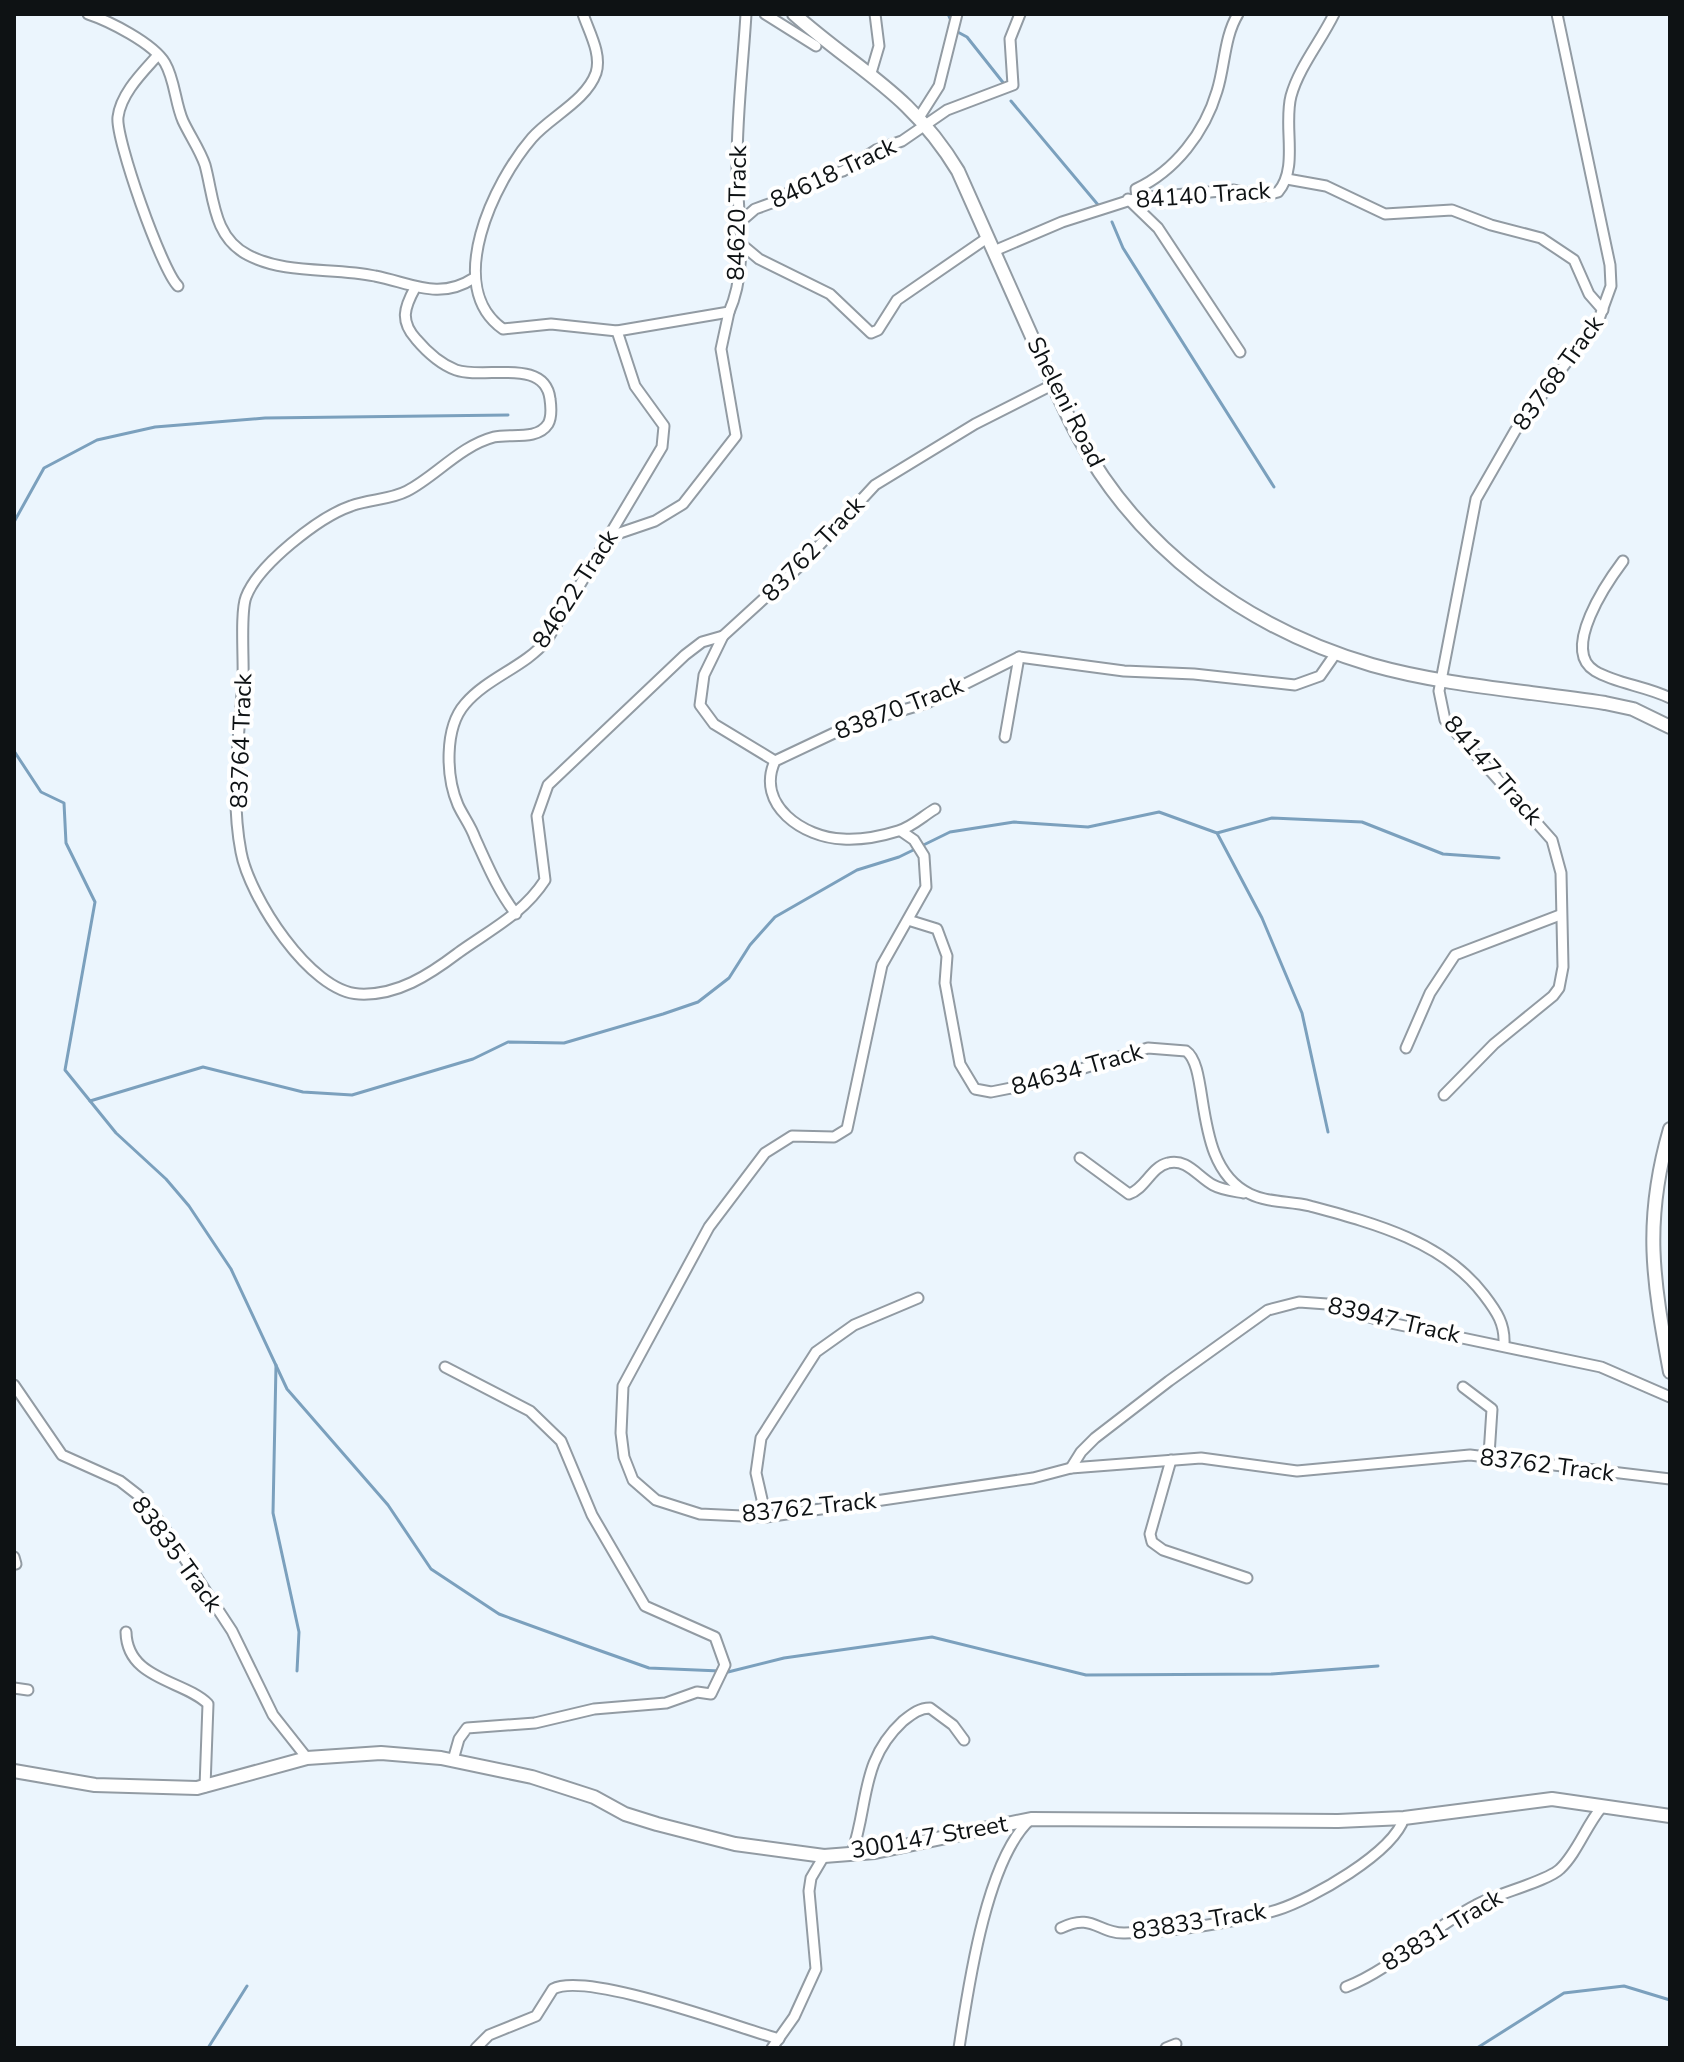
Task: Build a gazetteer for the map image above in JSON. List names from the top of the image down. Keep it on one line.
{"streets":{"street":["84618 Track","84140 Track","84620 Track","83768 Track","Sheleni Road","83762 Track","84622 Track","83870 Track","83764 Track","84147 Track","84634 Track","83947 Track","83835 Track","300147 Street","83833 Track","83831 Track"]},"crossings":[["84618 Track","84620 Track"],["84618 Track","Sheleni Road"],["84140 Track","Sheleni Road"],["84620 Track","84622 Track"],["83768 Track","Sheleni Road"],["83768 Track","84147 Track"],["Sheleni Road","83762 Track"],["Sheleni Road","84147 Track"],["83762 Track","83870 Track"],["83762 Track","83764 Track"],["83762 Track","84634 Track"],["83762 Track","83947 Track"],["84622 Track","83764 Track"],["83835 Track","300147 Street"],["300147 Street","83833 Track"],["300147 Street","83831 Track"]]}
